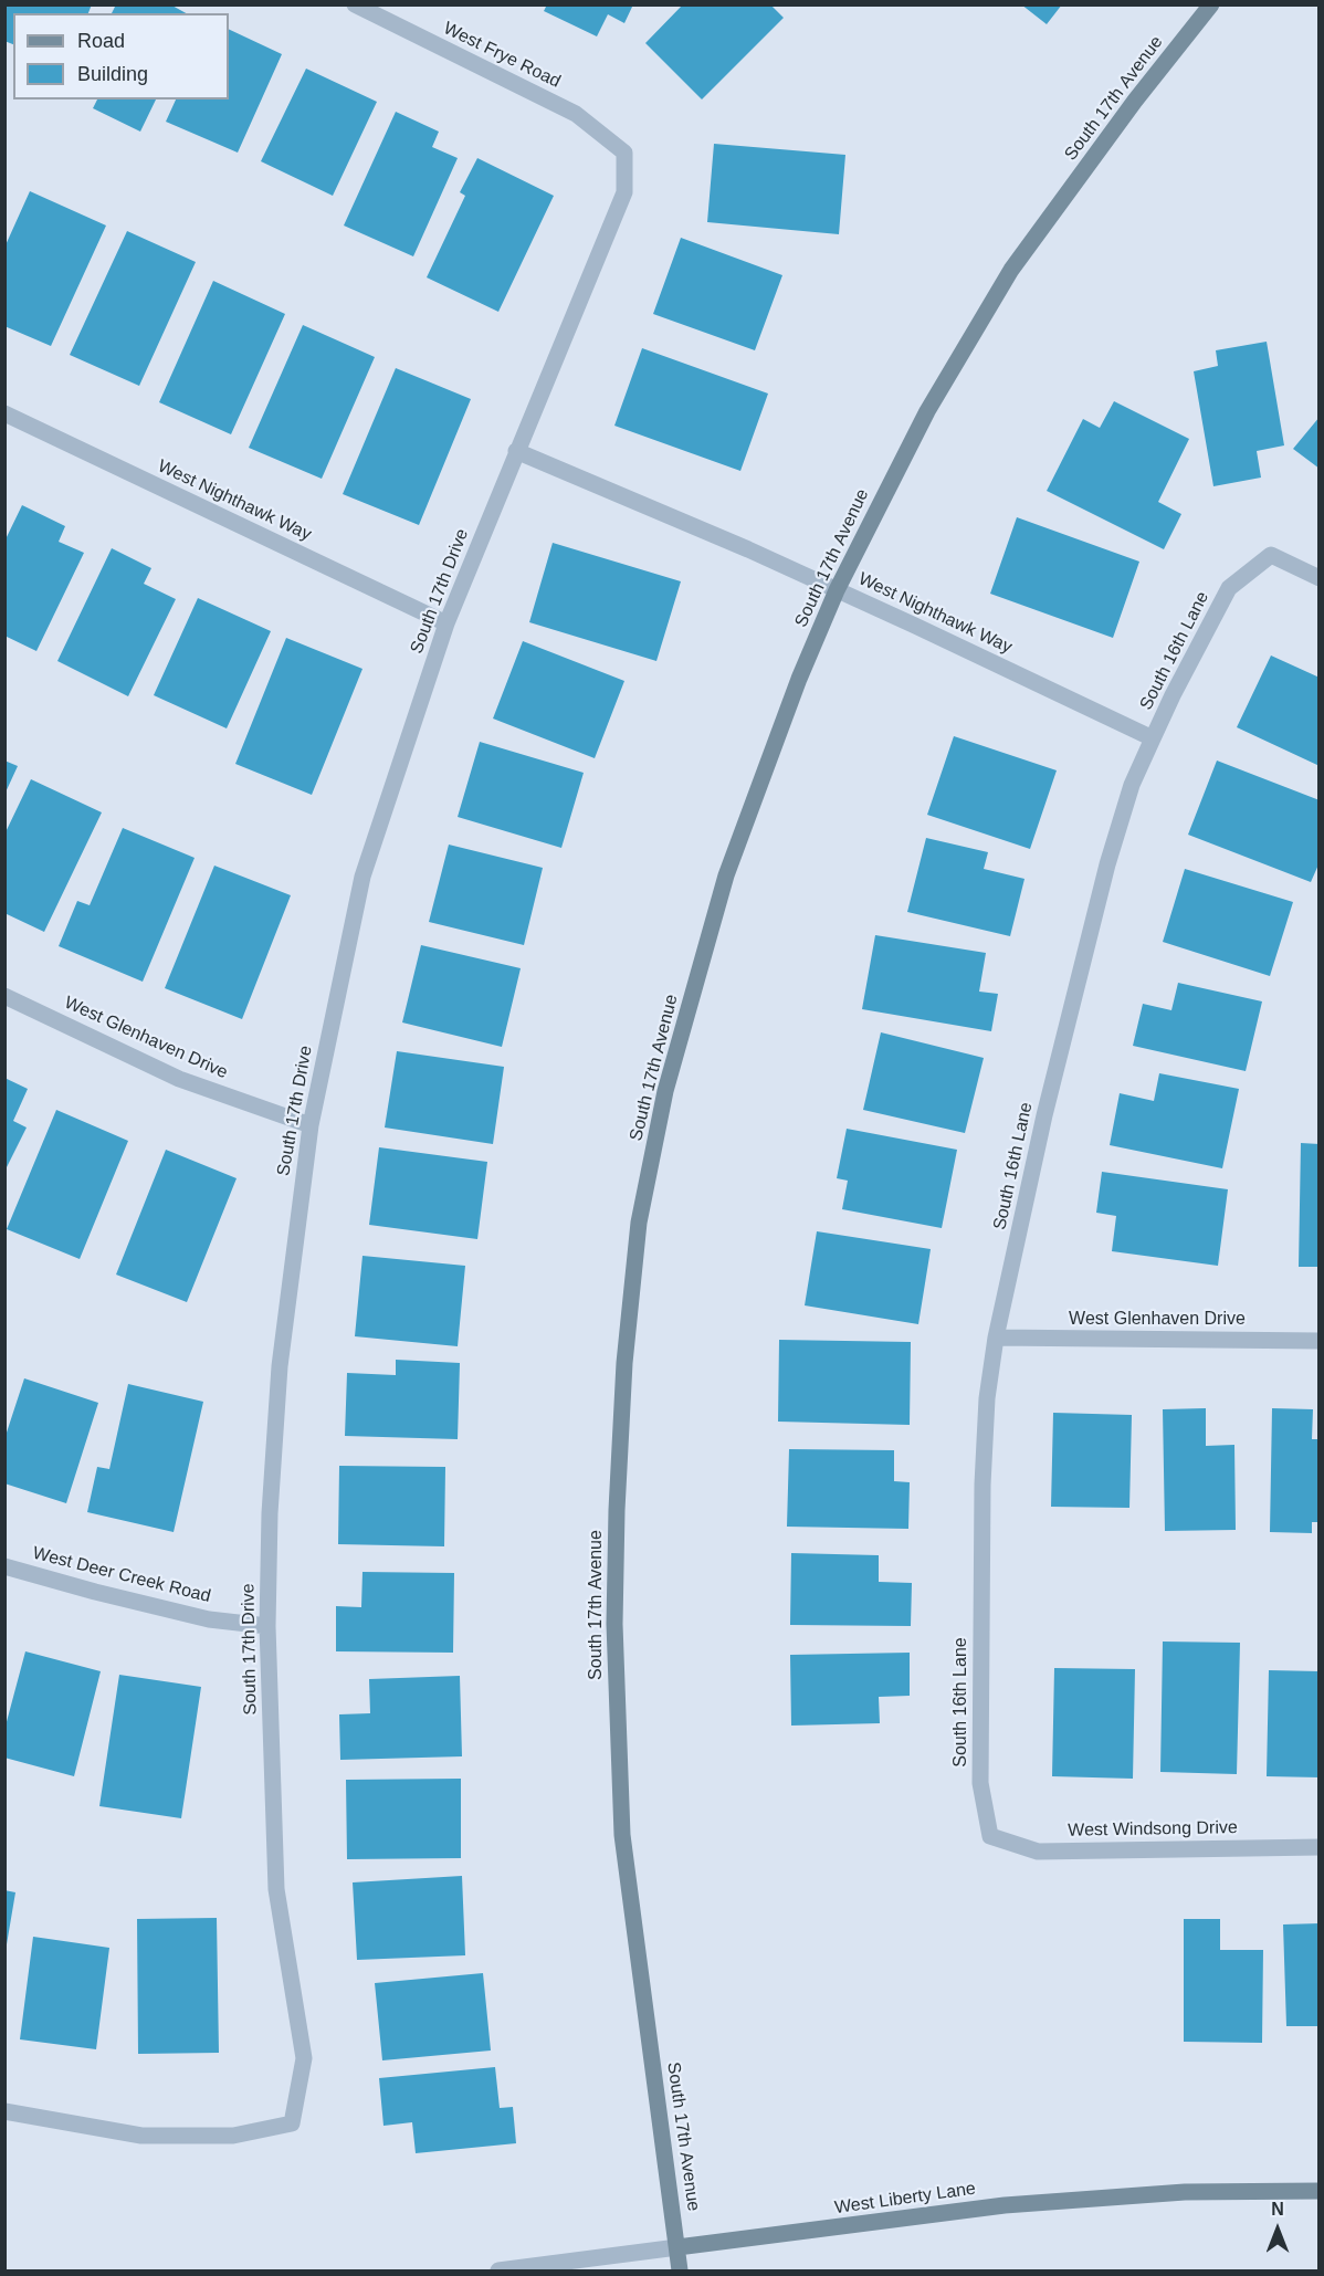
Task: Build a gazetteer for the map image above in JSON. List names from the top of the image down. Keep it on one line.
{"streets":{"main road":["South 17th Avenue","West Liberty Lane"],"street":["West Frye Road","West Nighthawk Way","South 17th Drive","South 16th Lane","West Glenhaven Drive","West Deer Creek Road","West Windsong Drive"]},"crossings":[["West Frye Road","South 17th Drive"],["South 17th Avenue","West Nighthawk Way"],["South 17th Avenue","West Liberty Lane"],["West Nighthawk Way","South 17th Drive"],["West Nighthawk Way","South 16th Lane"],["South 17th Drive","West Glenhaven Drive"],["South 17th Drive","West Deer Creek Road"],["South 16th Lane","West Glenhaven Drive"],["South 16th Lane","West Windsong Drive"]],"legend":["Road","Building"],"north":"top"}
